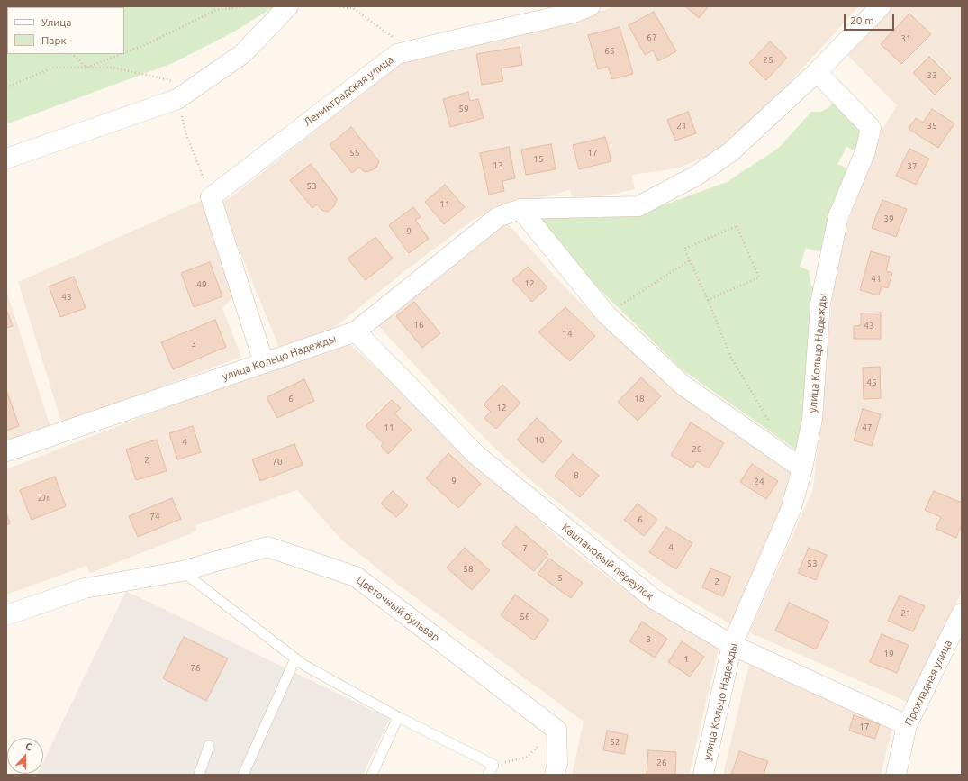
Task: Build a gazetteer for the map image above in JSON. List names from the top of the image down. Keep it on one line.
{"streets":{"street":["Ленинградская улица","улица Кольцо Надежды","Каштановый переулок","Цветочный бульвар","Прохладная улица"]},"crossings":[["Ленинградская улица","улица Кольцо Надежды"],["улица Кольцо Надежды","Каштановый переулок"],["Каштановый переулок","Прохладная улица"]],"house_numbers":["67","31","65","25","33","59","21","35","55","17","15","13","37","53","11","39","9","41","12","49","43","16","43","14","3","45","6","18","12","11","47","10","4","20","2","70","8","9","24","2Л","74","6","4","7","53","58","5","2","21","56","3","19","1","76","17","52","26"],"legend":["Улица","Парк"],"scale_bar":"20 m","north":"top"}
